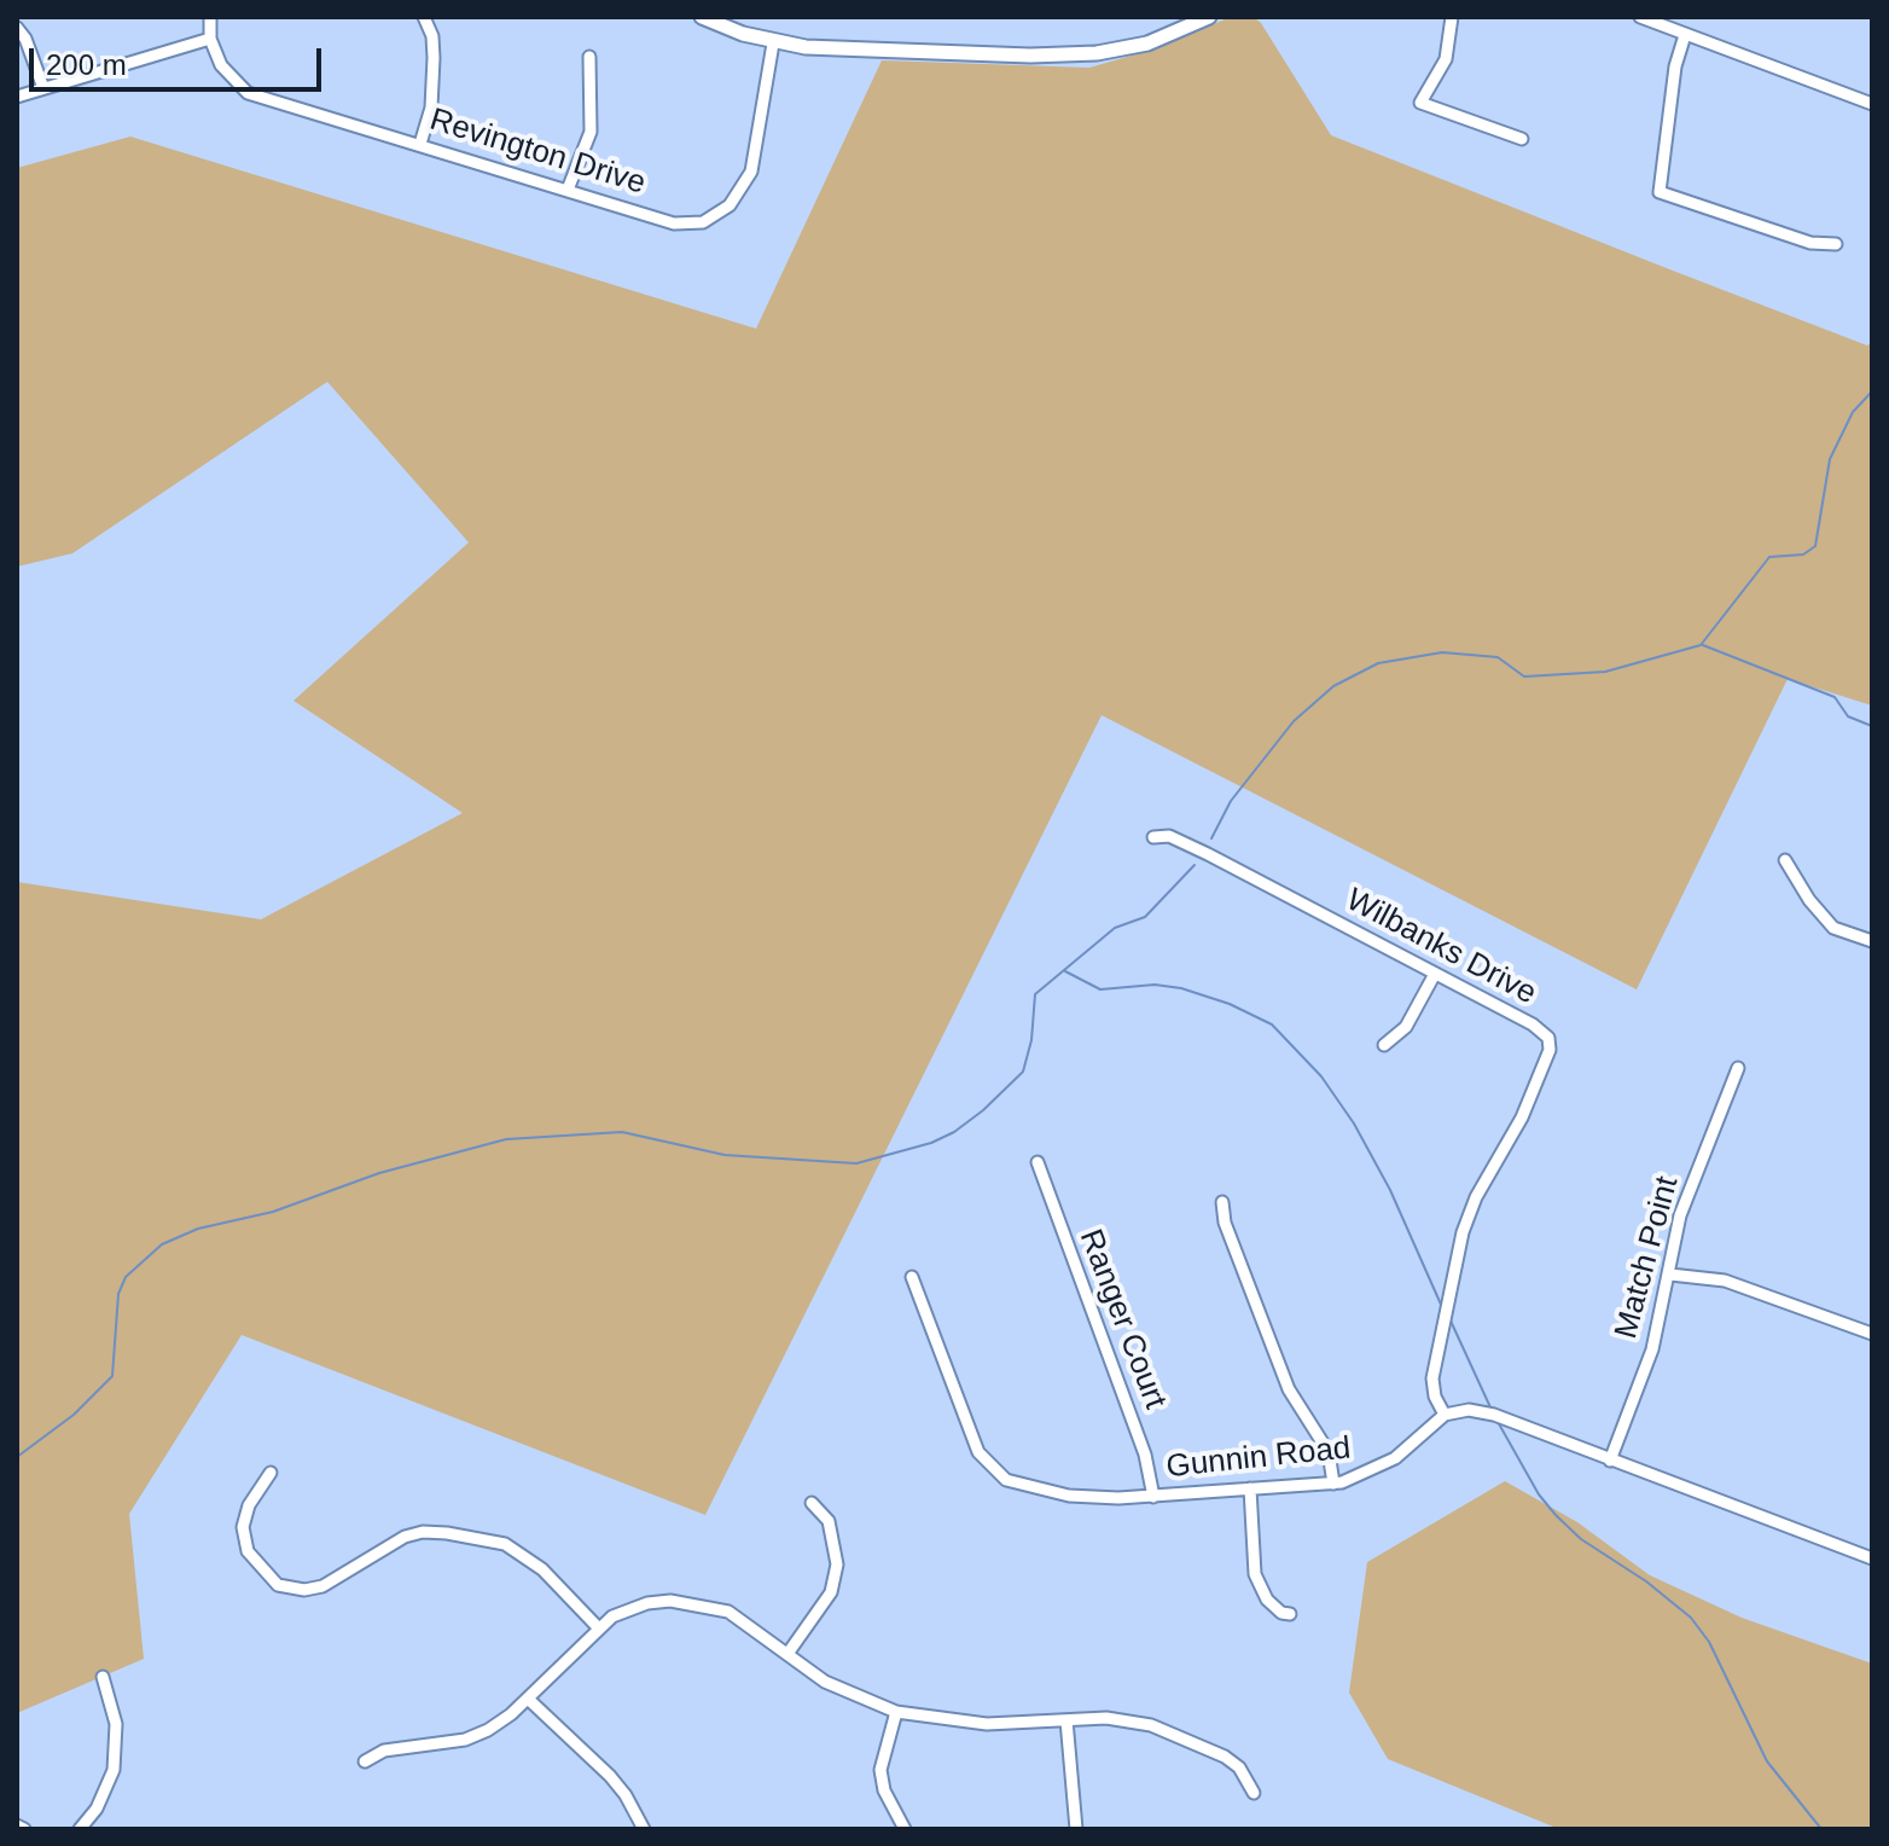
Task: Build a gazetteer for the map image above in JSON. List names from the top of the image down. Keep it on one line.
{"streets":{"street":["Revington Drive","Wilbanks Drive","Match Point","Ranger Court","Gunnin Road"]},"crossings":[["Wilbanks Drive","Gunnin Road"],["Ranger Court","Gunnin Road"]],"scale_bar":"200 m"}
